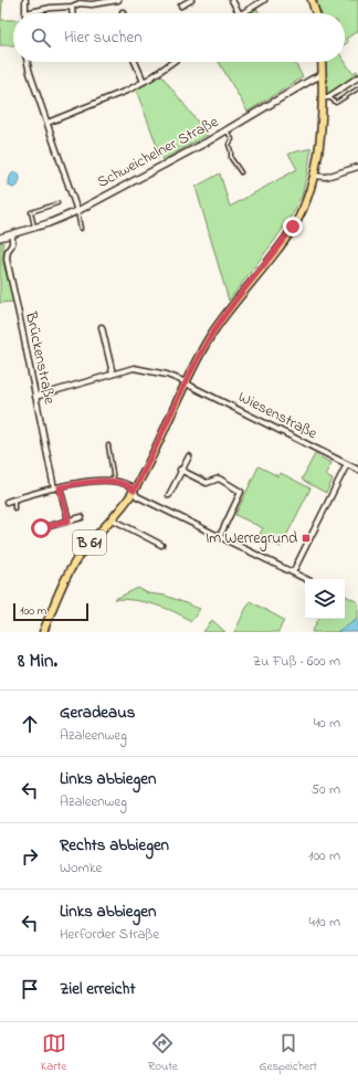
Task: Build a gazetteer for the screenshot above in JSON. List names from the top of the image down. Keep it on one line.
{"streets":{"main road":["B 61"],"street":["Schweichelner Straße","Brückenstraße","Wiesenstraße"]},"crossings":[["Schweichelner Straße","Brückenstraße"],["Schweichelner Straße","B 61"],["Brückenstraße","Wiesenstraße"],["Wiesenstraße","B 61"]],"places":{"transit":["Im Werregrund"]},"scale_bar":"100 m","page":{"search":"Hier suchen","scale":"100 m","heading":["8 Min.","Zu Fuß · 600 m"],"list":[["Geradeaus","Azaleenweg","40 m"],["Links abbiegen","Azaleenweg","50 m"],["Rechts abbiegen","Womke","100 m"],["Links abbiegen","Herforder Straße","410 m"],"Ziel erreicht"],"nav":["Karte","Route","Gespeichert"]}}
